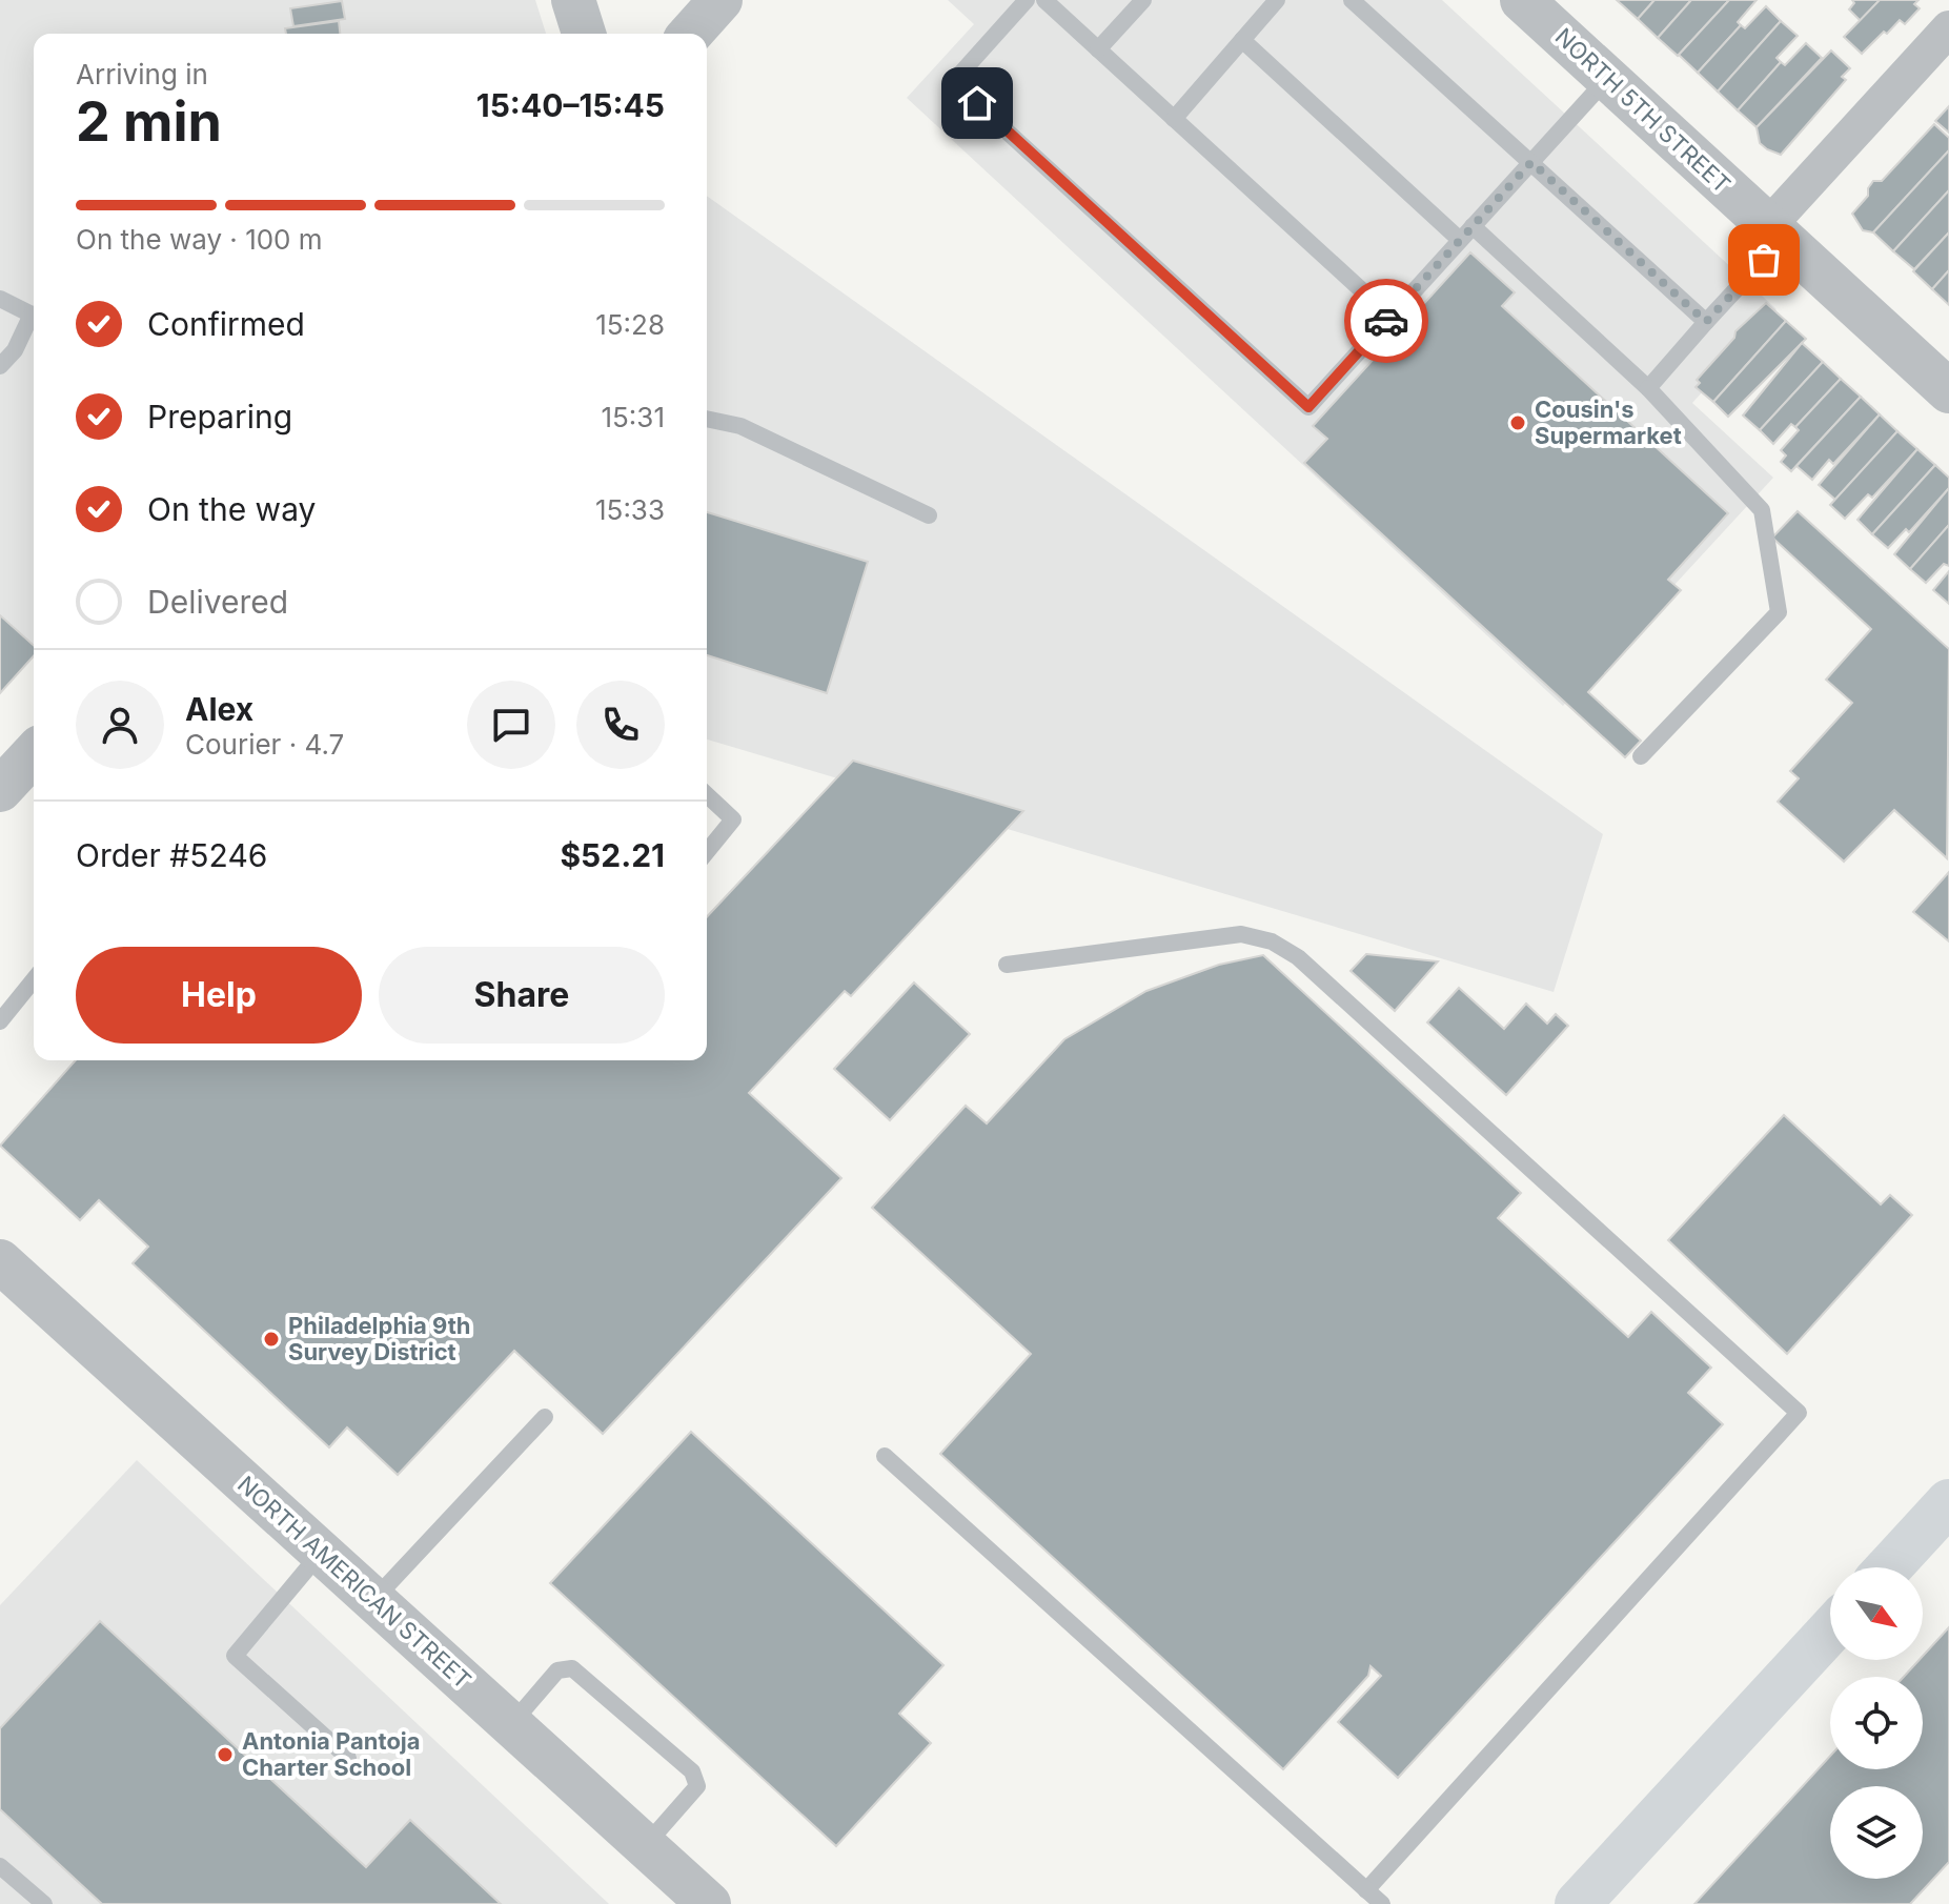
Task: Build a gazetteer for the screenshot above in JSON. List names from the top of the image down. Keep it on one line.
{"streets":{"street":["NORTH 5TH STREET","NORTH AMERICAN STREET"]},"places":["Cousin's Supermarket","Philadelphia 9th Survey District","Antonia Pantoja Charter School"],"north":"bottom right","page":{"heading":["2 min","Arriving in","15:40–15:45"],"panel":["Alex","Courier · 4.7","Order #5246","$52.21"],"bar":"On the way · 100 m","list":[["Confirmed","15:28"],["Preparing","15:31"],["On the way","15:33"],"Delivered"],"buttons":["Help","Share"]}}
